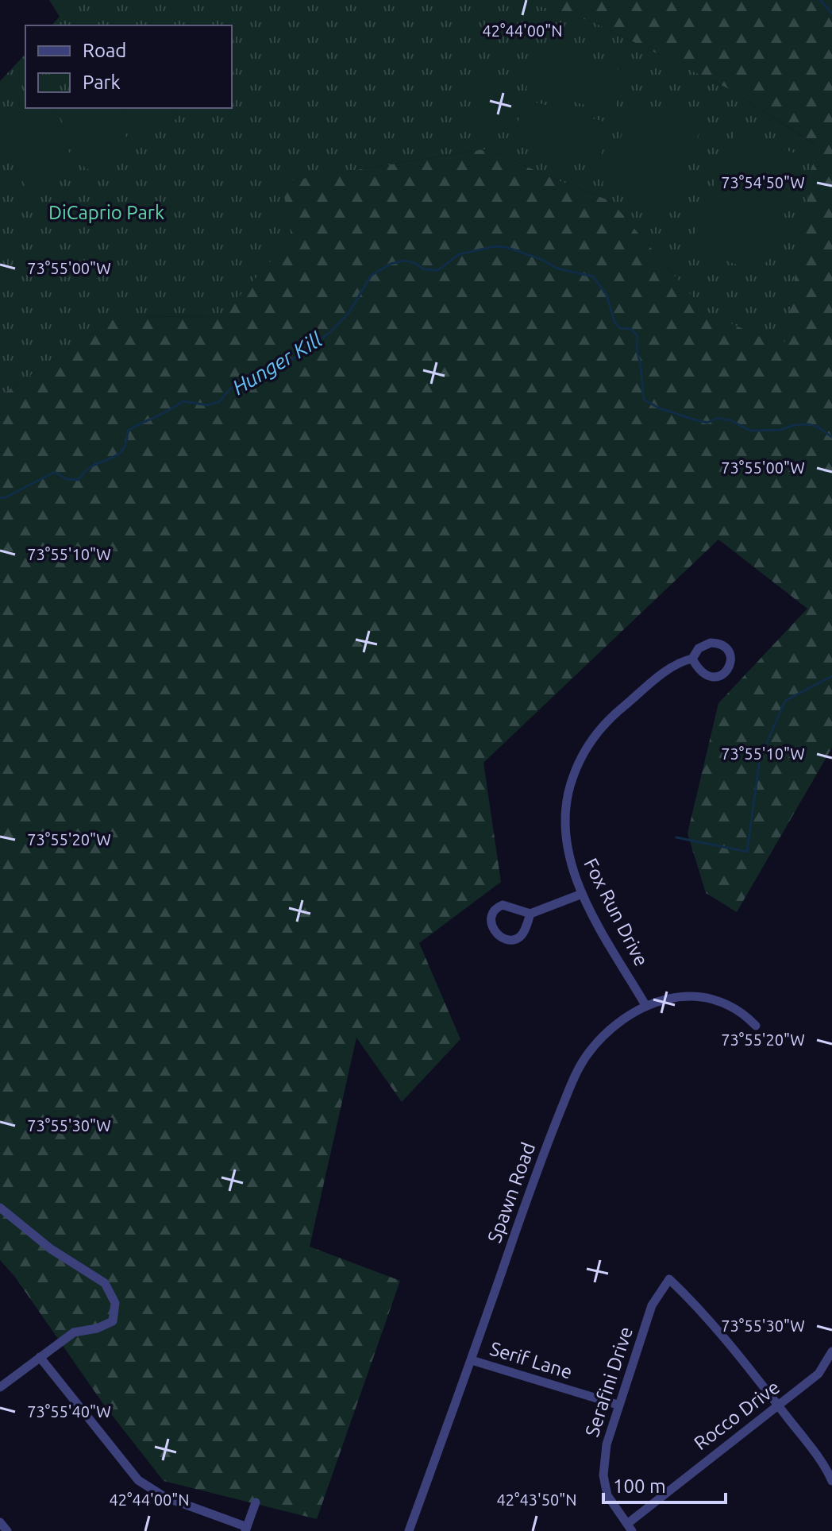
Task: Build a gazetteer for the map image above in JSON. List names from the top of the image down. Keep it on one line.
{"streets":{"street":["Fox Run Drive","Spawn Road","Serif Lane","Serafini Drive","Rocco Drive"]},"crossings":[["Fox Run Drive","Spawn Road"],["Spawn Road","Serif Lane"],["Serif Lane","Serafini Drive"],["Serafini Drive","Rocco Drive"]],"water":["Hunger Kill"],"parks":["DiCaprio Park"],"legend":["Road","Park"],"scale_bar":"100 m","coordinates":["42°44'00\"N","73°54'50\"W","73°55'00\"W","73°55'10\"W","73°55'20\"W","73°55'30\"W","73°55'40\"W","42°43'50\"N"]}
